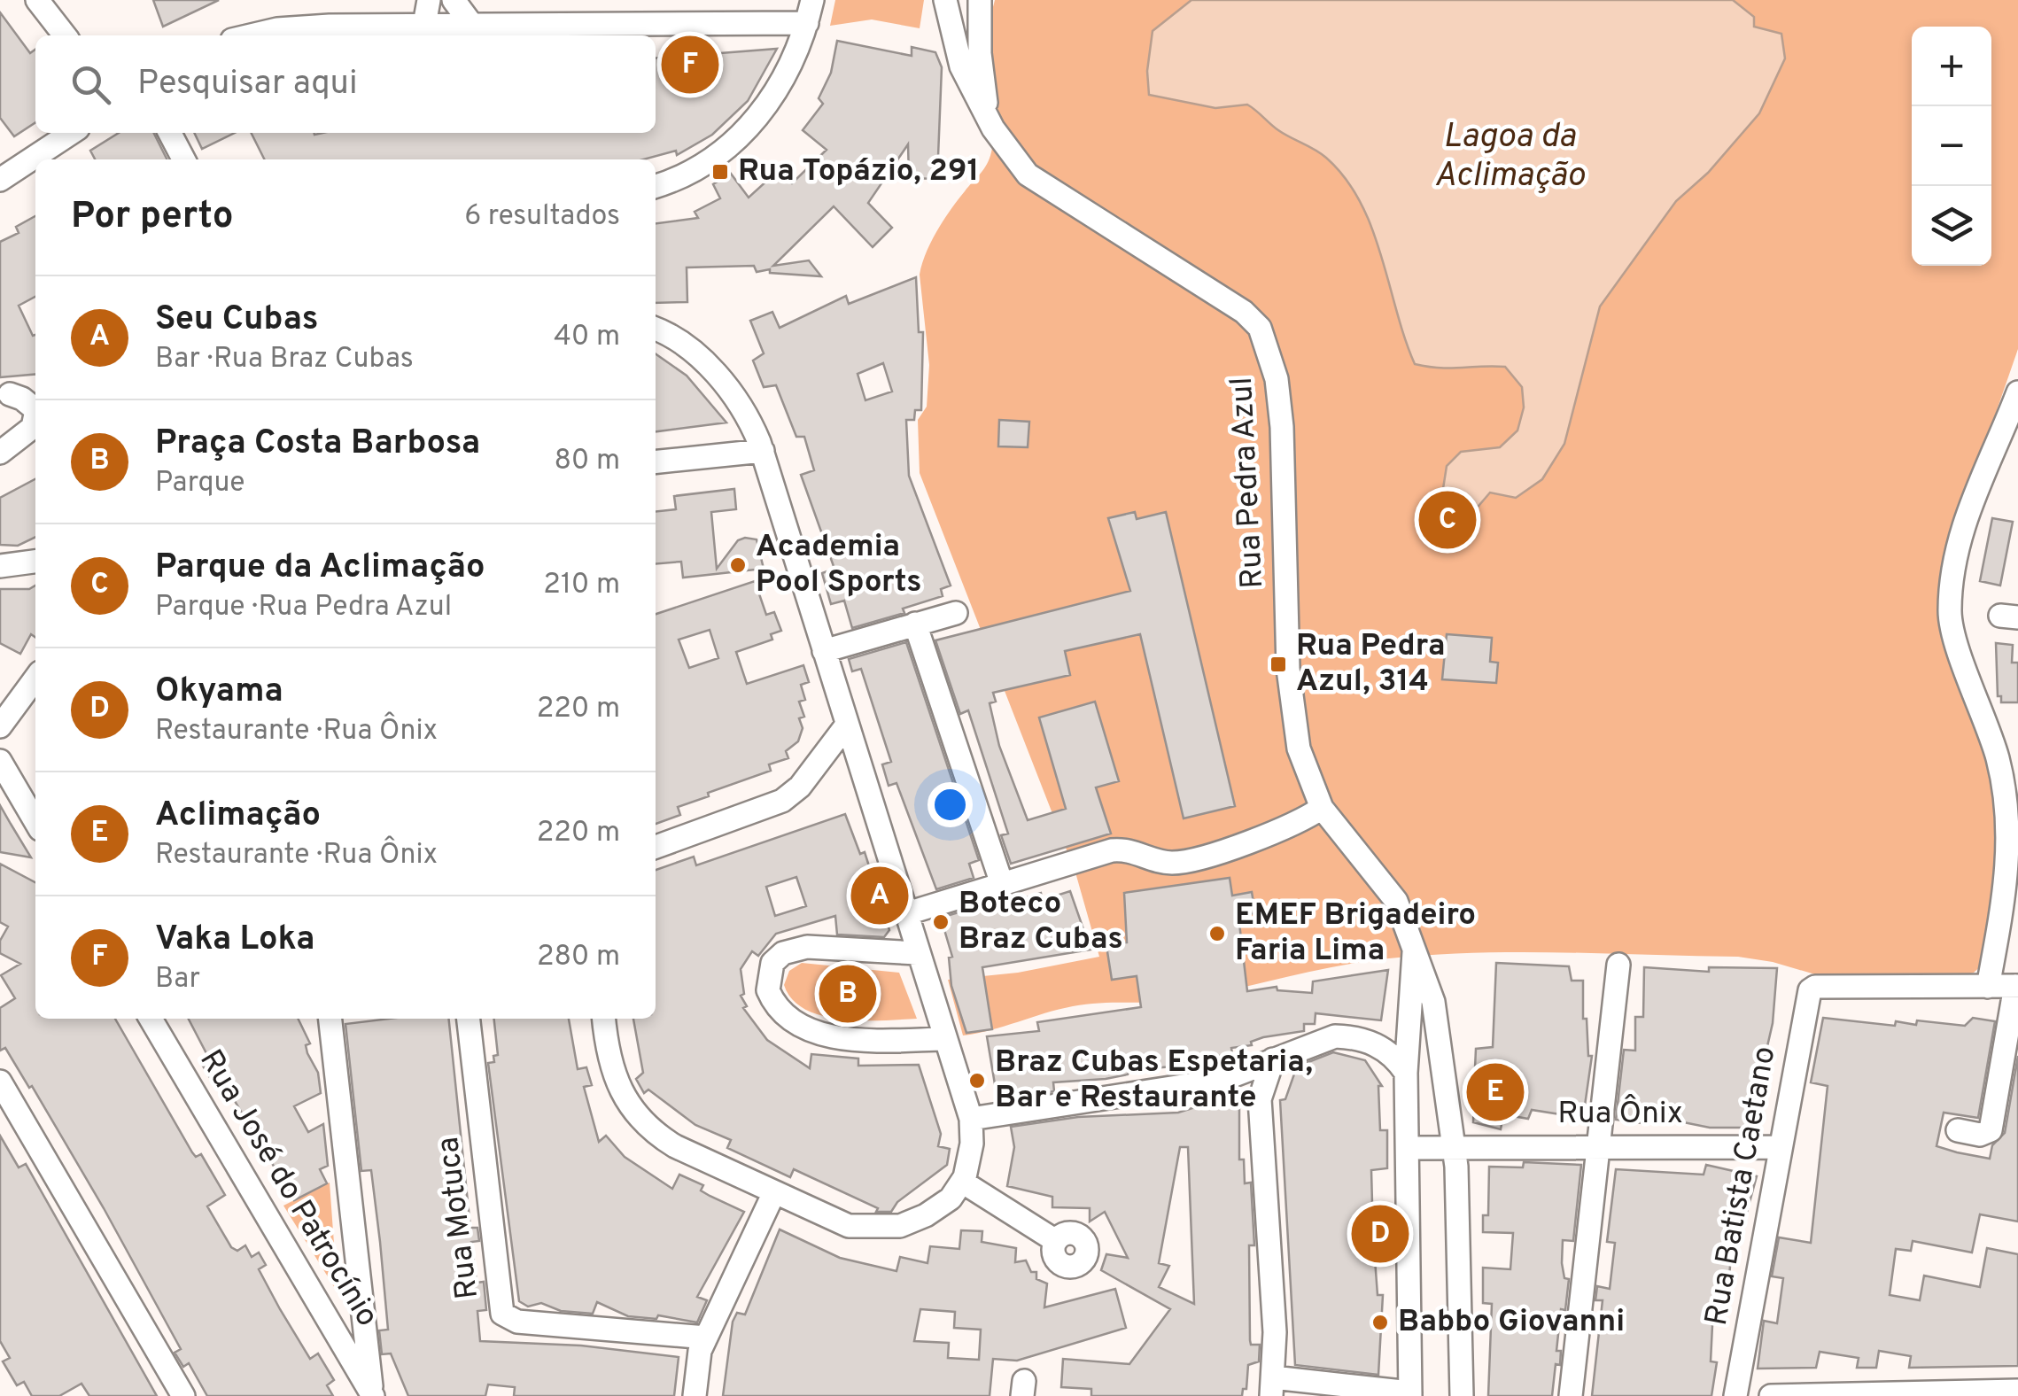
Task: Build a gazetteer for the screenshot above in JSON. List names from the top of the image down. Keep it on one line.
{"streets":{"street":["Rua Pedra Azul","Rua Ônix","Rua Batista Caetano","Rua José do Patrocínio","Rua Motuca"]},"crossings":[["Rua Pedra Azul","Rua Ônix"],["Rua Ônix","Rua Batista Caetano"]],"water":["Lagoa da Aclimação"],"places":{"transit":["Rua Topázio, 291","Rua Pedra Azul, 314"],"other":["Academia Pool Sports","Boteco Braz Cubas","EMEF Brigadeiro Faria Lima","Braz Cubas Espetaria, Bar e Restaurante","Babbo Giovanni"]},"page":{"map_buttons":["+","−"],"pins":["F","C","A","B","E","D"],"search":"Pesquisar aqui","heading":["Por perto","6 resultados"],"list":[{"mark":"A","name":"Seu Cubas","note":"Bar · Rua Braz Cubas","value":"40 m"},{"mark":"B","name":"Praça Costa Barbosa","note":"Parque","value":"80 m"},{"mark":"C","name":"Parque da Aclimação","note":"Parque · Rua Pedra Azul","value":"210 m"},{"mark":"D","name":"Okyama","note":"Restaurante · Rua Ônix","value":"220 m"},{"mark":"E","name":"Aclimação","note":"Restaurante · Rua Ônix","value":"220 m"},{"mark":"F","name":"Vaka Loka","note":"Bar","value":"280 m"}]}}
